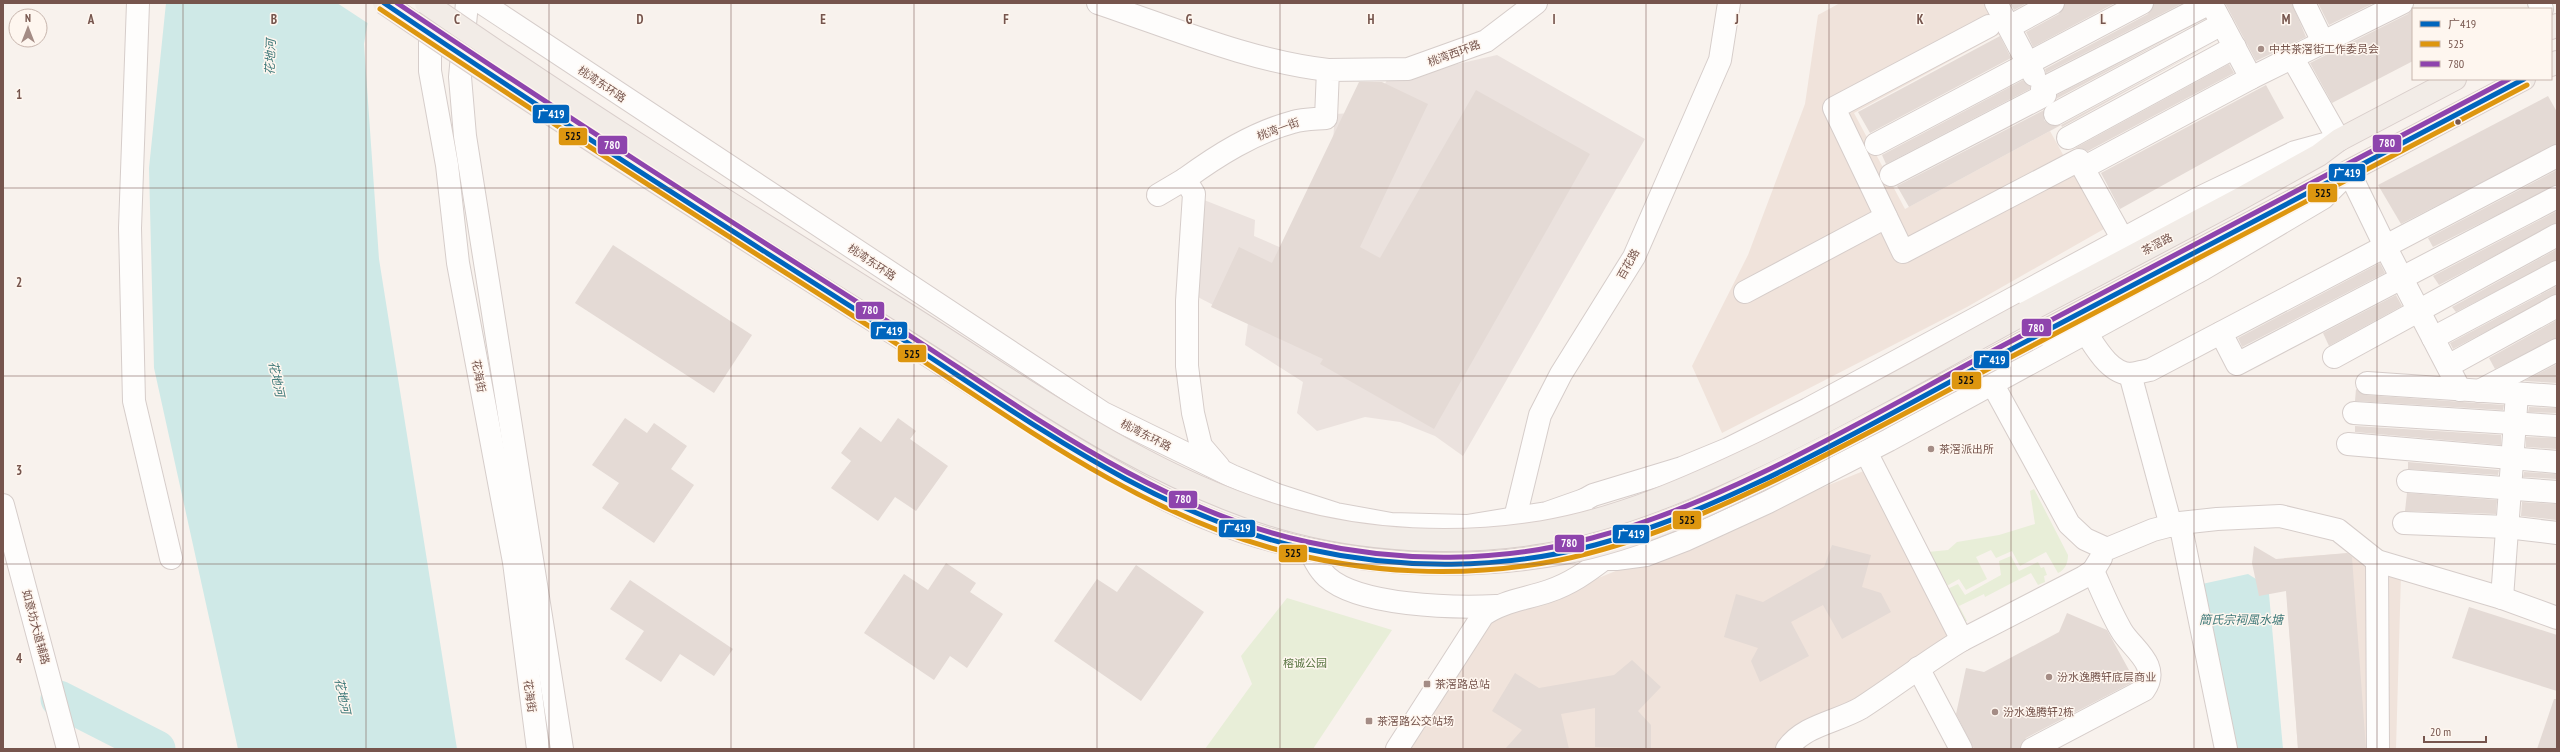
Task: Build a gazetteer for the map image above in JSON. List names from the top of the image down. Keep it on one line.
{"streets":{"main road":["茶滘路"],"street":["桃湾西环路","桃湾东环路","桃湾一街","百花路","花海街","如意坊大道辅路"]},"crossings":[["桃湾西环路","桃湾一街"]],"water":["花地河","簡氏宗祠風水塘"],"parks":["榕诚公园"],"places":{"other":["中共茶滘街工作委员会","茶滘派出所","汾水逸腾轩底层商业","汾水逸腾轩2栋"],"transit":["茶滘路总站","茶滘路公交站场"]},"lines":["transit line 广419","transit line 780","transit line 525"],"legend":["广419","525","780"],"scale_bar":"20 m","north":"top","grid":{"columns":["A","B","C","D","E","F","G","H","I","J","K","L","M"],"rows":["1","2","3","4"]}}
